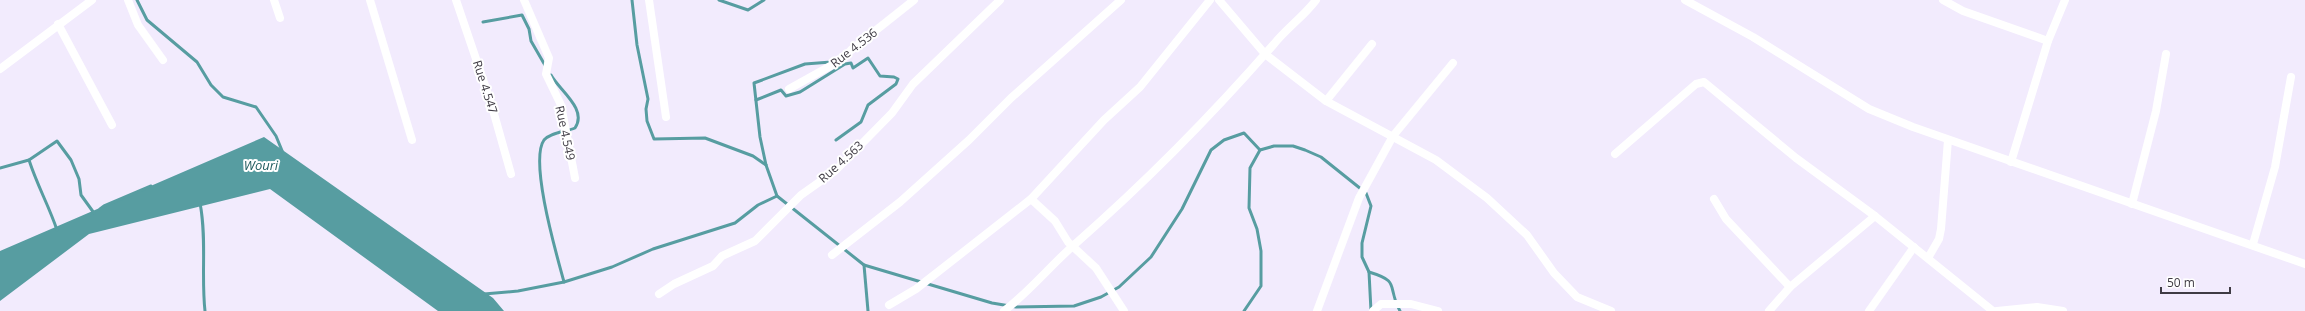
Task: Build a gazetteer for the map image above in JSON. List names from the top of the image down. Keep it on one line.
{"streets":{"street":["Rue 4.536","Rue 4.547","Rue 4.549","Rue 4.563"]},"water":["Wouri"],"scale_bar":"50 m"}
